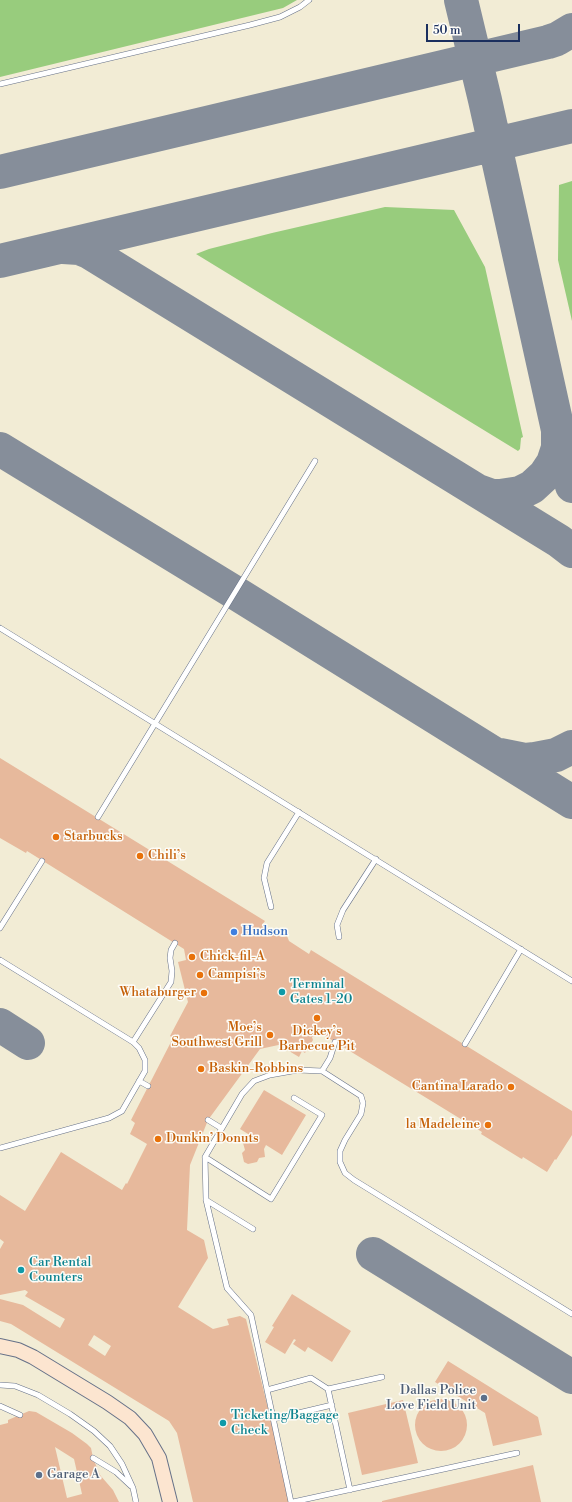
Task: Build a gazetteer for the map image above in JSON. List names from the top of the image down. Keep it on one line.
{"places":["Starbucks","Chili’s","Hudson","Chick-fil-A","Campisi’s","Terminal Gates 1-20","Whataburger","Dickey’s Barbecue Pit","Moe’s Southwest Grill","Baskin-Robbins","Cantina Larado","la Madeleine","Dunkin’ Donuts","Car Rental Counters","Dallas Police Love Field Unit","Ticketing/Baggage Check","Garage A"],"scale_bar":"50 m"}
